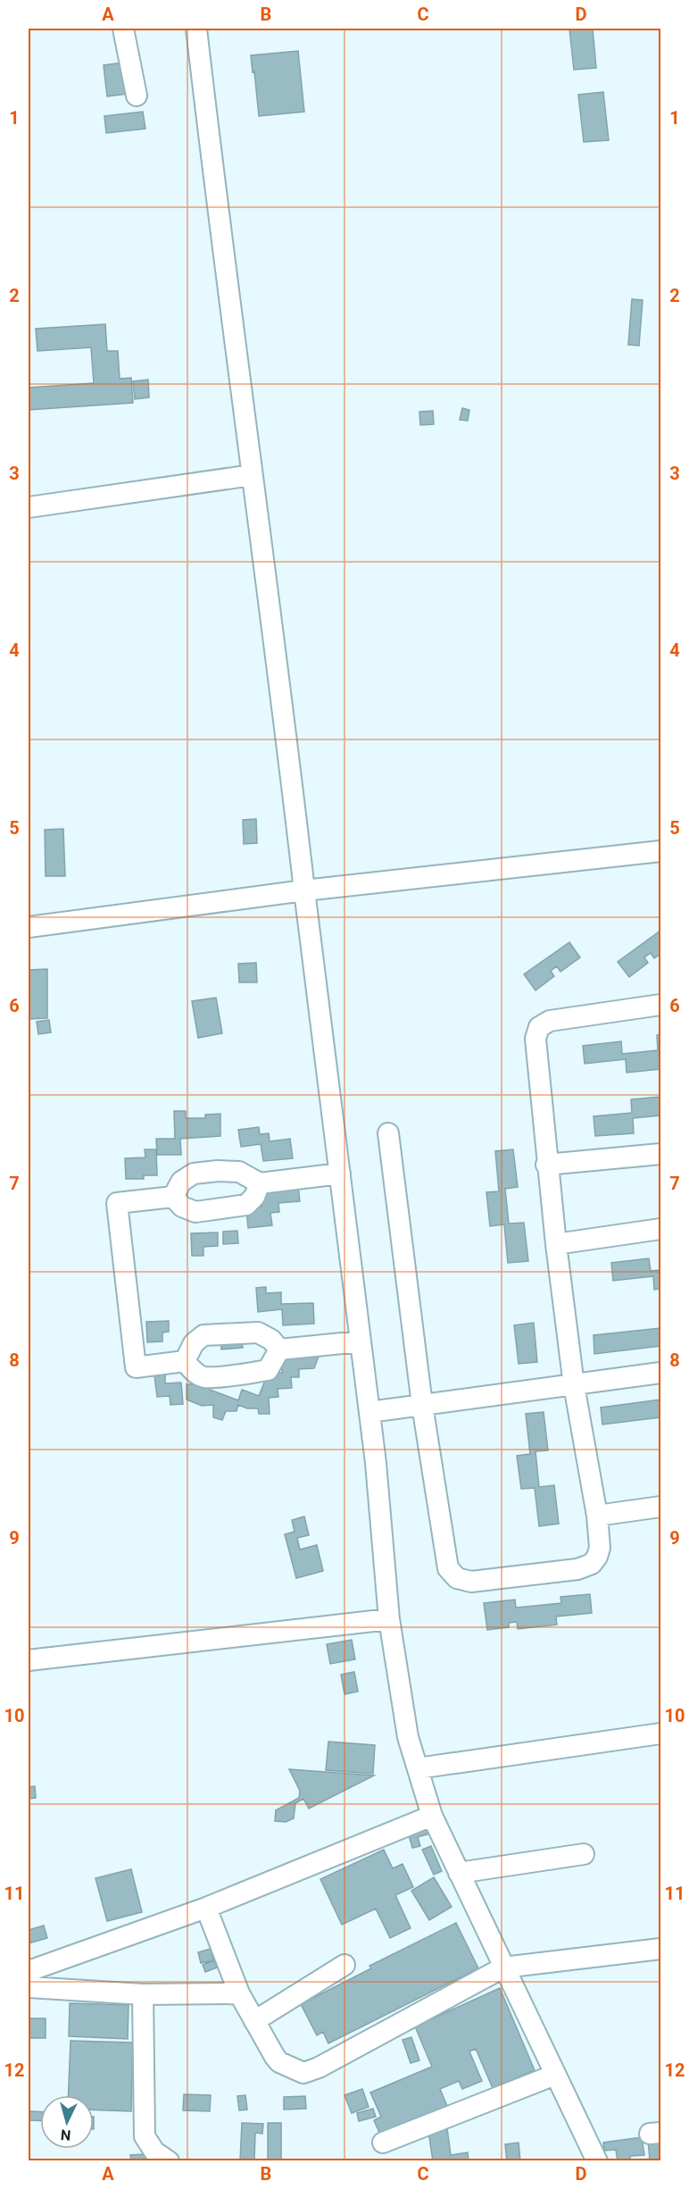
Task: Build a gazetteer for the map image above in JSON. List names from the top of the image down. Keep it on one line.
{"north":"bottom","grid":{"columns":["A","B","C","D"],"rows":["1","2","3","4","5","6","7","8","9","10","11","12"]}}
